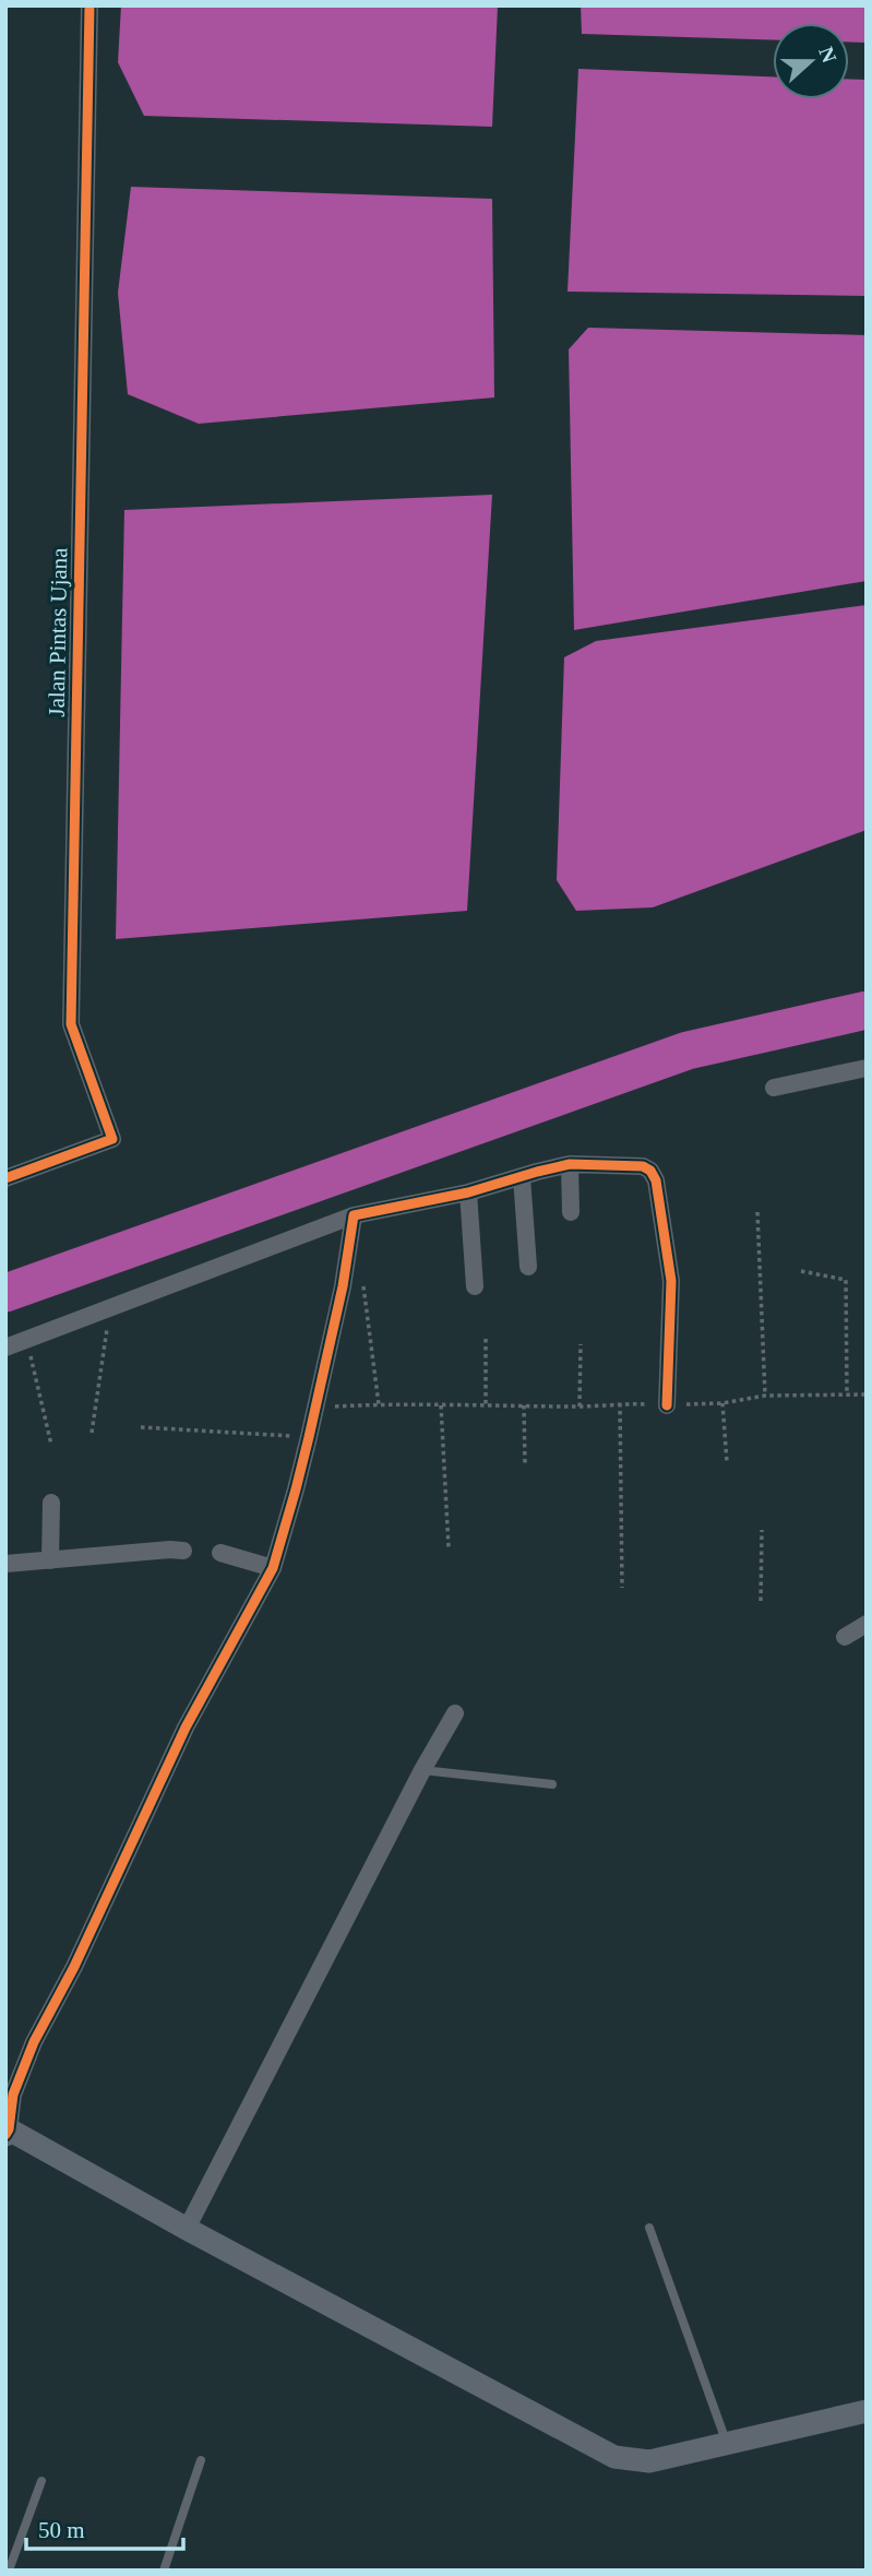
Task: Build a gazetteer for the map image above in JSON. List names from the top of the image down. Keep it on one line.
{"streets":{"street":["Jalan Pintas Ujana"]},"scale_bar":"50 m","north":"right"}
